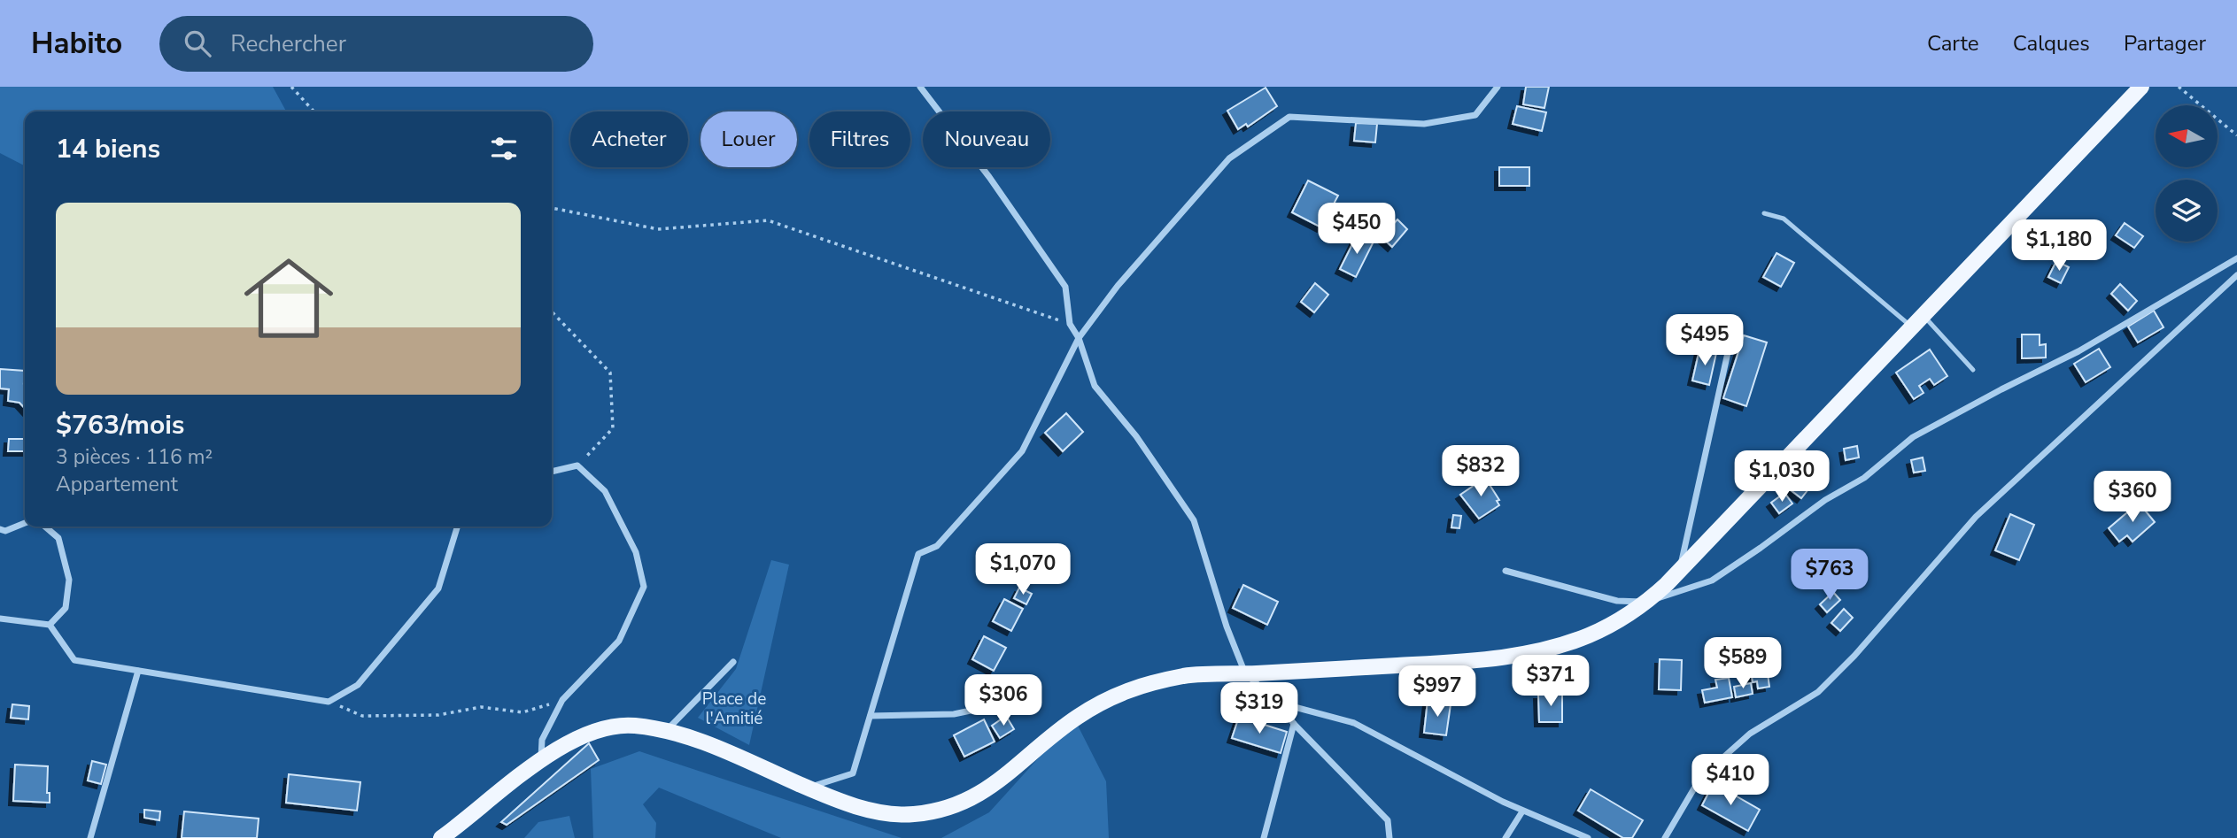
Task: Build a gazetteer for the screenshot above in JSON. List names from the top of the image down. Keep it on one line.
{"parks":["Place de l'Amitié"],"north":"left","page":{"header":"Habito","search":"Rechercher","nav":["Carte","Calques","Partager"],"chip":["Acheter","Louer","Filtres","Nouveau"],"heading":"14 biens","list":[{"name":"$763/mois","note":"3 pièces · 116 m² · Appartement"}],"price":["$450","$1,180","$495","$832","$1,030","$360","$1,070","$763","$589","$371","$997","$306","$319","$410"]}}
